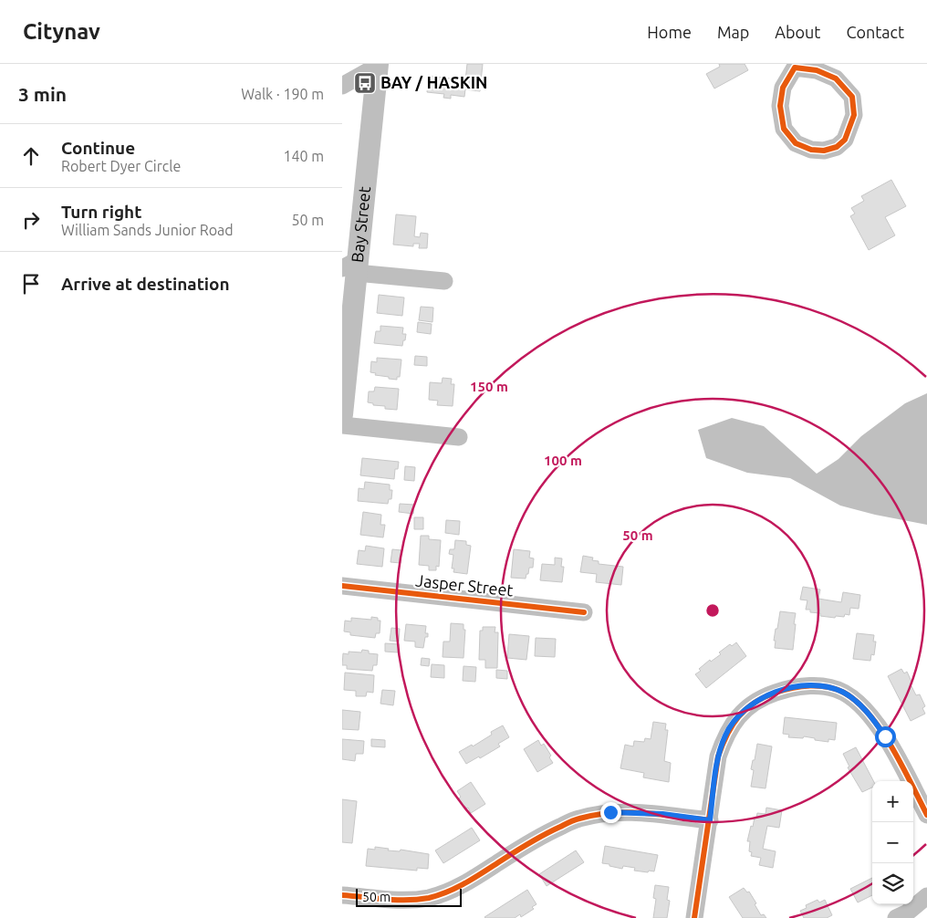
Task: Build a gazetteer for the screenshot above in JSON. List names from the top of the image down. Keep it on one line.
{"streets":{"main road":["Bay Street"],"street":["Jasper Street"]},"places":{"bus stop":["BAY / HASKIN"]},"scale_bar":"50 m","page":{"header":"Citynav","nav":["Home","Map","About","Contact"],"heading":["3 min","Walk · 190 m"],"list":[["Continue","Robert Dyer Circle","140 m"],["Turn right","William Sands Junior Road","50 m"],"Arrive at destination"],"map_buttons":["+","−"],"scale":"50 m"},"rings":["150 m","100 m","50 m"]}
